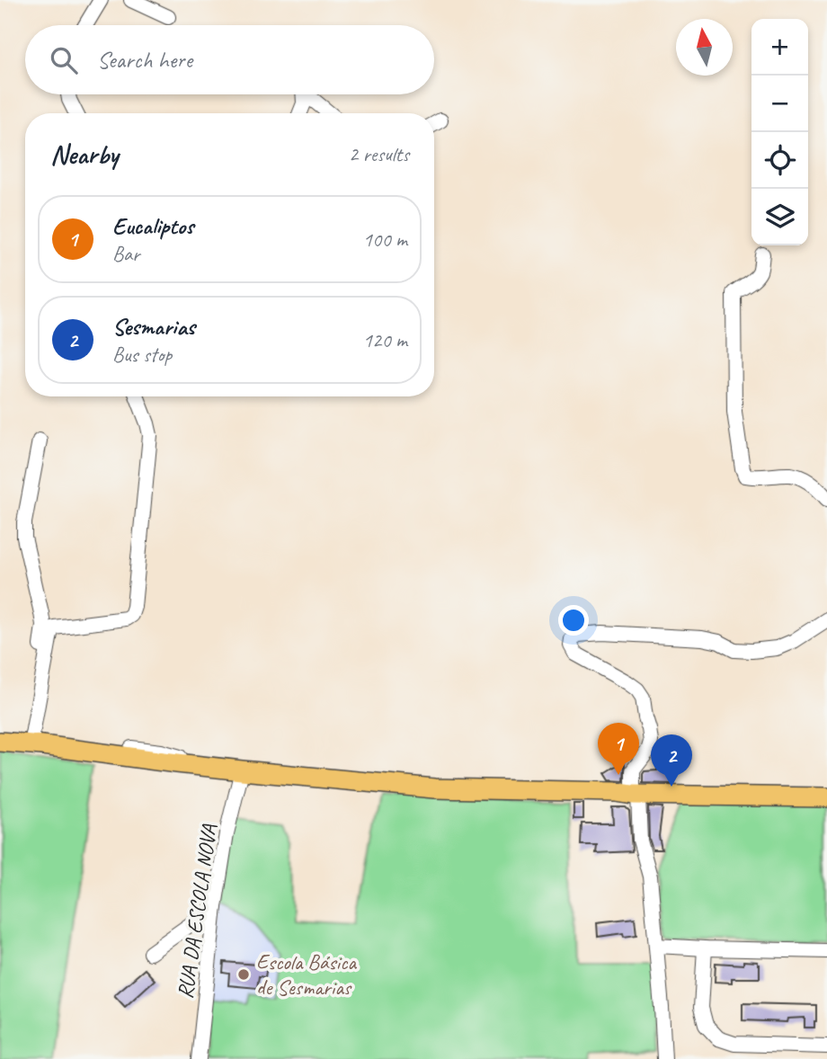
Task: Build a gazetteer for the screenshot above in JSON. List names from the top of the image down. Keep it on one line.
{"streets":{"street":["RUA DA ESCOLA NOVA"]},"places":["Escola Básica de Sesmarias"],"north":"top","page":{"map_buttons":["+","−"],"search":"Search here","heading":["Nearby","2 results"],"list":[{"mark":"1","name":"Eucaliptos","note":"Bar","value":"100 m"},{"mark":"2","name":"Sesmarias","note":"Bus stop","value":"120 m"}],"pins":["1","2"]}}
